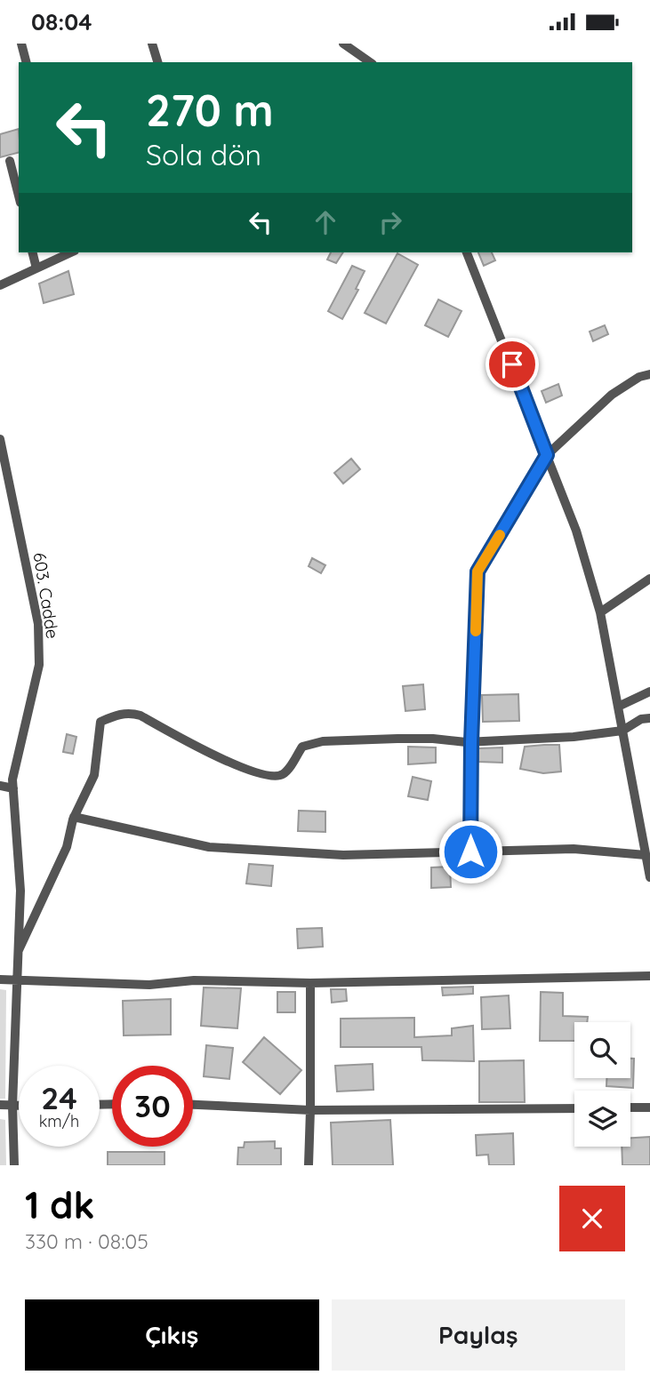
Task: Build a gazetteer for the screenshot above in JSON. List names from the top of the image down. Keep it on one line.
{"streets":{"street":["603. Cadde"]},"page":{"status":"08:04","turn":["270 m","Sola dön"],"speed":"24 km/h","limit":"30","heading":["1 dk","330 m · 08:05"],"buttons":["Çıkış","Paylaş"]}}
